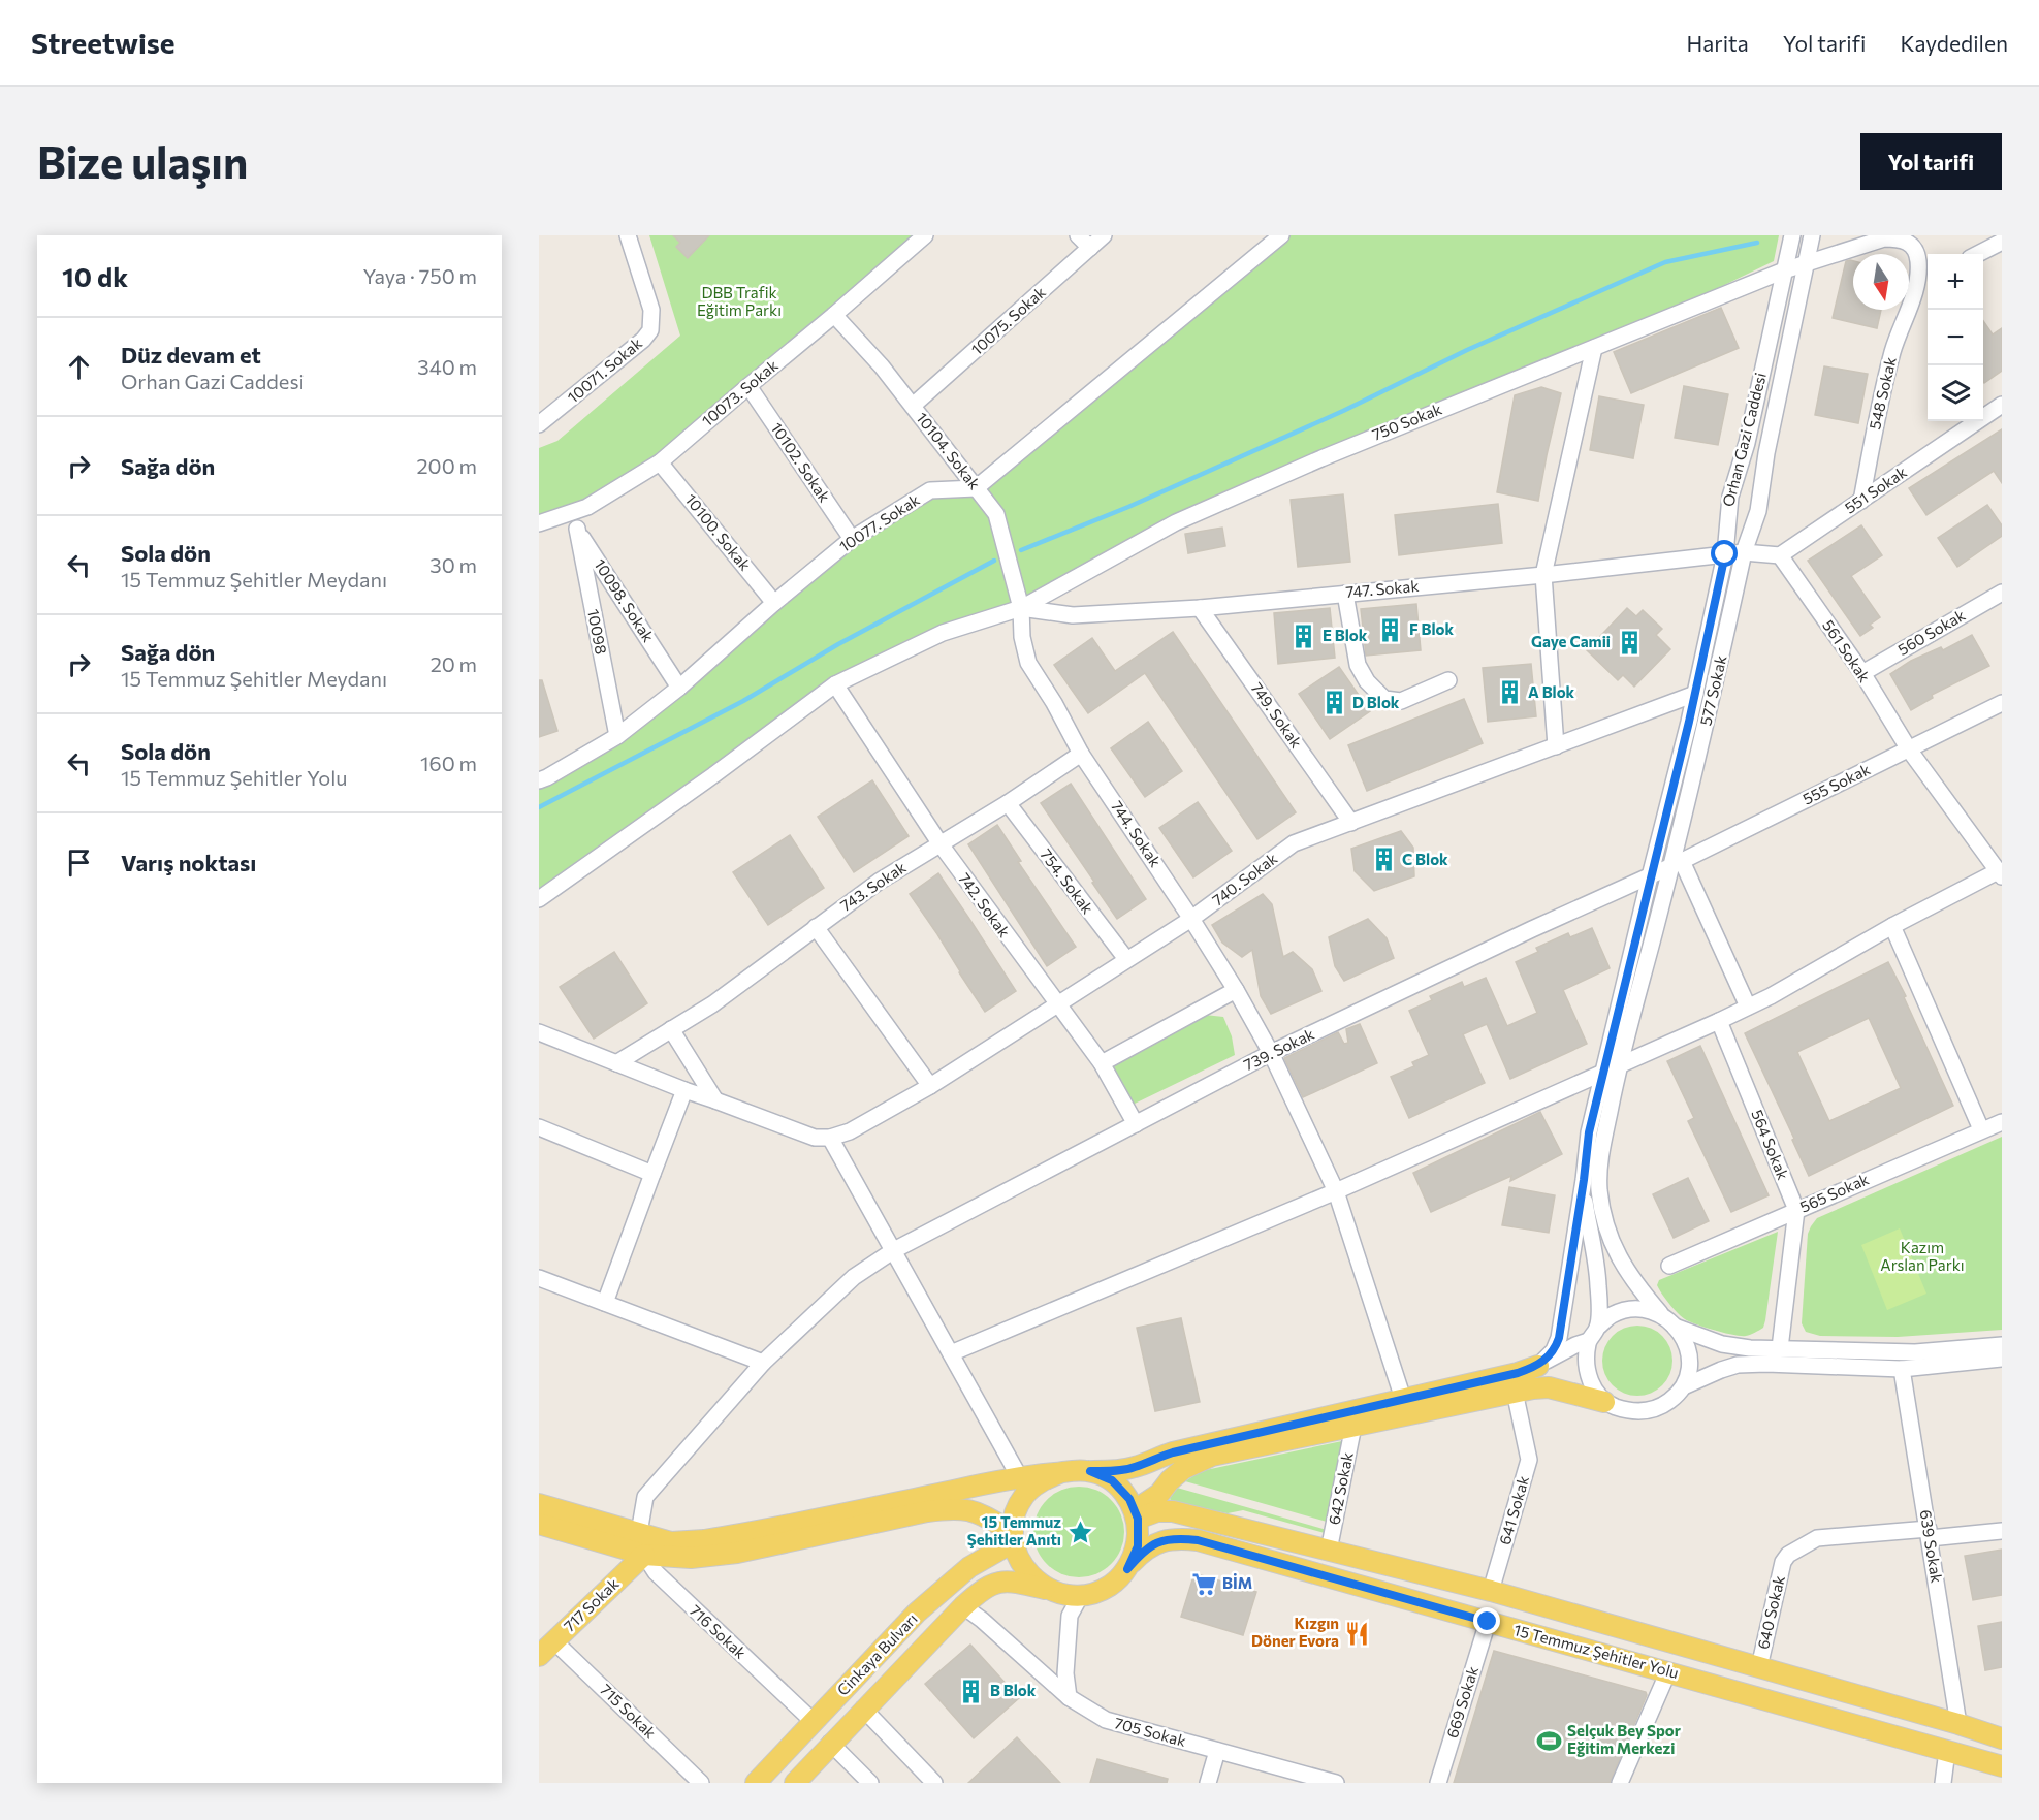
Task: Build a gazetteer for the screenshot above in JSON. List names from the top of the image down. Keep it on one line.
{"streets":{"main road":["717 Sokak","15 Temmuz Şehitler Yolu","Cinkaya Bulvarı"],"street":["10075. Sokak","10071. Sokak","10073. Sokak","548 Sokak","750 Sokak","Orhan Gazi Caddesi","10104. Sokak","10102. Sokak","551 Sokak","10077. Sokak","10100. Sokak","747. Sokak","10098. Sokak","10098","560 Sokak","561 Sokak","577 Sokak","749. Sokak","555 Sokak","744. Sokak","740. Sokak","754. Sokak","743. Sokak","742. Sokak","739. Sokak","564 Sokak","565 Sokak","642 Sokak","641 Sokak","639 Sokak","640 Sokak","716 Sokak","669 Sokak","715 Sokak","705 Sokak"]},"crossings":[["10075. Sokak","10104. Sokak"],["10073. Sokak","10104. Sokak"],["10073. Sokak","10102. Sokak"],["10073. Sokak","10100. Sokak"],["10073. Sokak","10098. Sokak"],["548 Sokak","750 Sokak"],["548 Sokak","551 Sokak"],["548 Sokak","577 Sokak"],["750 Sokak","Orhan Gazi Caddesi"],["750 Sokak","10104. Sokak"],["750 Sokak","747. Sokak"],["750 Sokak","577 Sokak"],["750 Sokak","744. Sokak"],["750 Sokak","742. Sokak"],["Orhan Gazi Caddesi","747. Sokak"],["Orhan Gazi Caddesi","740. Sokak"],["Orhan Gazi Caddesi","739. Sokak"],["10104. Sokak","10077. Sokak"],["10104. Sokak","747. Sokak"],["10104. Sokak","744. Sokak"],["10102. Sokak","10077. Sokak"],["551 Sokak","561 Sokak"],["10077. Sokak","10100. Sokak"],["10077. Sokak","10098. Sokak"],["10077. Sokak","10098"],["747. Sokak","577 Sokak"],["747. Sokak","749. Sokak"],["747. Sokak","744. Sokak"],["10098. Sokak","10098"],["560 Sokak","561 Sokak"],["561 Sokak","555 Sokak"],["577 Sokak","555 Sokak"],["577 Sokak","739. Sokak"],["749. Sokak","740. Sokak"],["555 Sokak","739. Sokak"],["744. Sokak","740. Sokak"],["744. Sokak","743. Sokak"],["744. Sokak","739. Sokak"],["740. Sokak","754. Sokak"],["740. Sokak","742. Sokak"],["754. Sokak","743. Sokak"],["743. Sokak","742. Sokak"],["742. Sokak","739. Sokak"],["739. Sokak","716 Sokak"],["564 Sokak","565 Sokak"],["642 Sokak","15 Temmuz Şehitler Yolu"],["641 Sokak","15 Temmuz Şehitler Yolu"],["639 Sokak","640 Sokak"],["639 Sokak","15 Temmuz Şehitler Yolu"],["717 Sokak","716 Sokak"],["717 Sokak","715 Sokak"],["640 Sokak","15 Temmuz Şehitler Yolu"],["716 Sokak","Cinkaya Bulvarı"],["15 Temmuz Şehitler Yolu","Cinkaya Bulvarı"],["15 Temmuz Şehitler Yolu","669 Sokak"],["Cinkaya Bulvarı","705 Sokak"]],"parks":["DBB Trafik Eğitim Parkı","Kazım Arslan Parkı"],"places":{"building":["F Blok","E Blok","Gaye Camii","A Blok","D Blok","C Blok","B Blok"],"place":["15 Temmuz Şehitler Anıtı"],"supermarket":["BİM"],"restaurant":["Kızgın Döner Evora"],"sports":["Selçuk Bey Spor Eğitim Merkezi"]},"north":"bottom","page":{"header":"Streetwise","nav":["Harita","Yol tarifi","Kaydedilen"],"buttons":"Yol tarifi","title":"Bize ulaşın","heading":["10 dk","Yaya · 750 m"],"map_buttons":["+","−"],"list":[["Düz devam et","Orhan Gazi Caddesi","340 m"],["Sağa dön","200 m"],["Sola dön","15 Temmuz Şehitler Meydanı","30 m"],["Sağa dön","15 Temmuz Şehitler Meydanı","20 m"],["Sola dön","15 Temmuz Şehitler Yolu","160 m"],"Varış noktası"]}}
